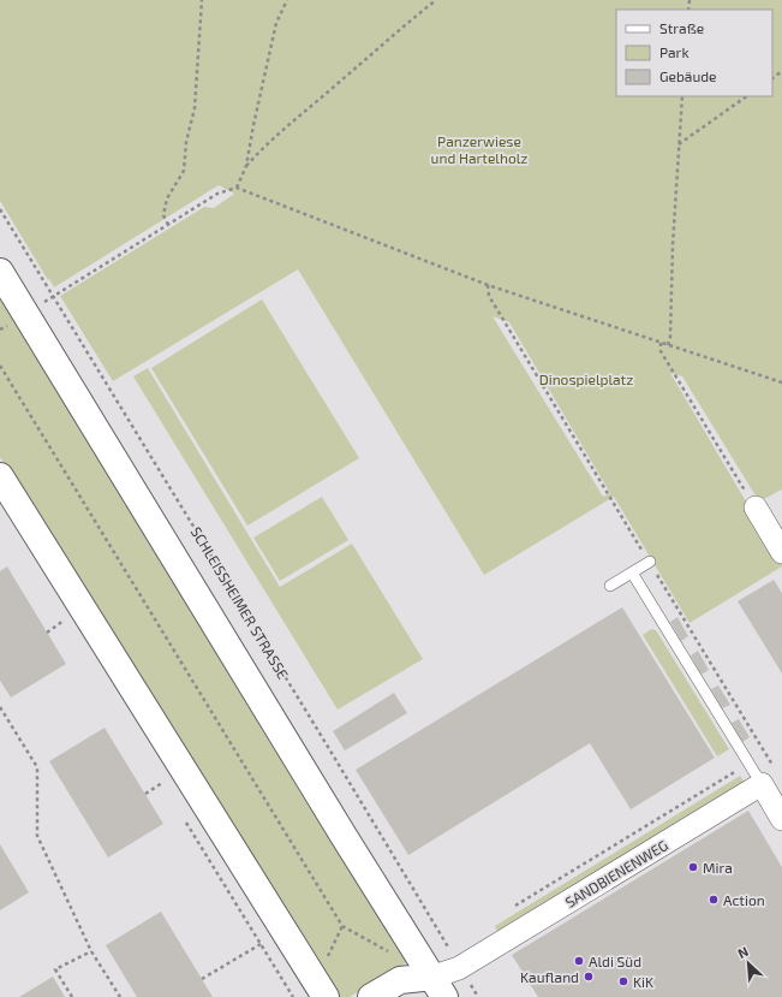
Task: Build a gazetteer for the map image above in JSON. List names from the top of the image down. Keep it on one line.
{"streets":{"street":["SANDBIENENWEG"],"path":["SCHLEISSHEIMER STRASSE"]},"crossings":[["SCHLEISSHEIMER STRASSE","SANDBIENENWEG"]],"parks":["Panzerwiese und Hartelholz","Dinospielplatz"],"places":["Mira","Action","Aldi Süd","Kaufland","KiK"],"legend":["Straße","Park","Gebäude"],"north":"top left"}
